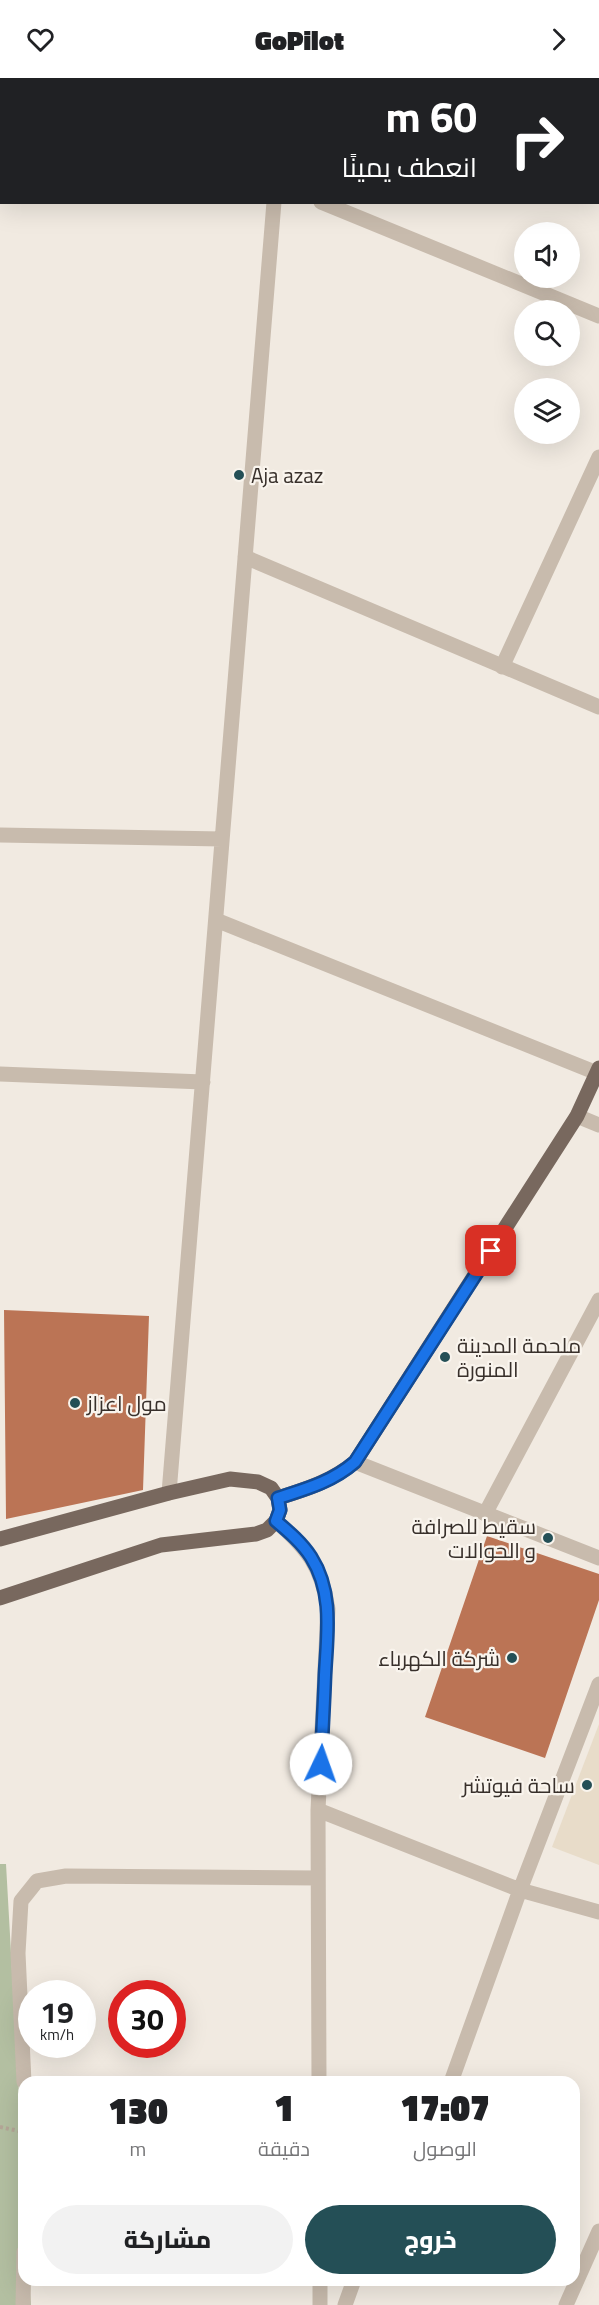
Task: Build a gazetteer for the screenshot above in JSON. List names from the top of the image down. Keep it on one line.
{"places":["Aja azaz","ملحمة المدينة المنورة","مول اعزاز","سقيط للصرافة و الحوالات","شركة الكهرباء","ساحة فيوتشر"],"page":{"header":"GoPilot","turn":["60 m","انعطف يمينًا"],"speed":"19 km/h","limit":"30","eta":["17:07","الوصول","1","دقيقة","130","m"],"buttons":["خروج","مشاركة"]}}
